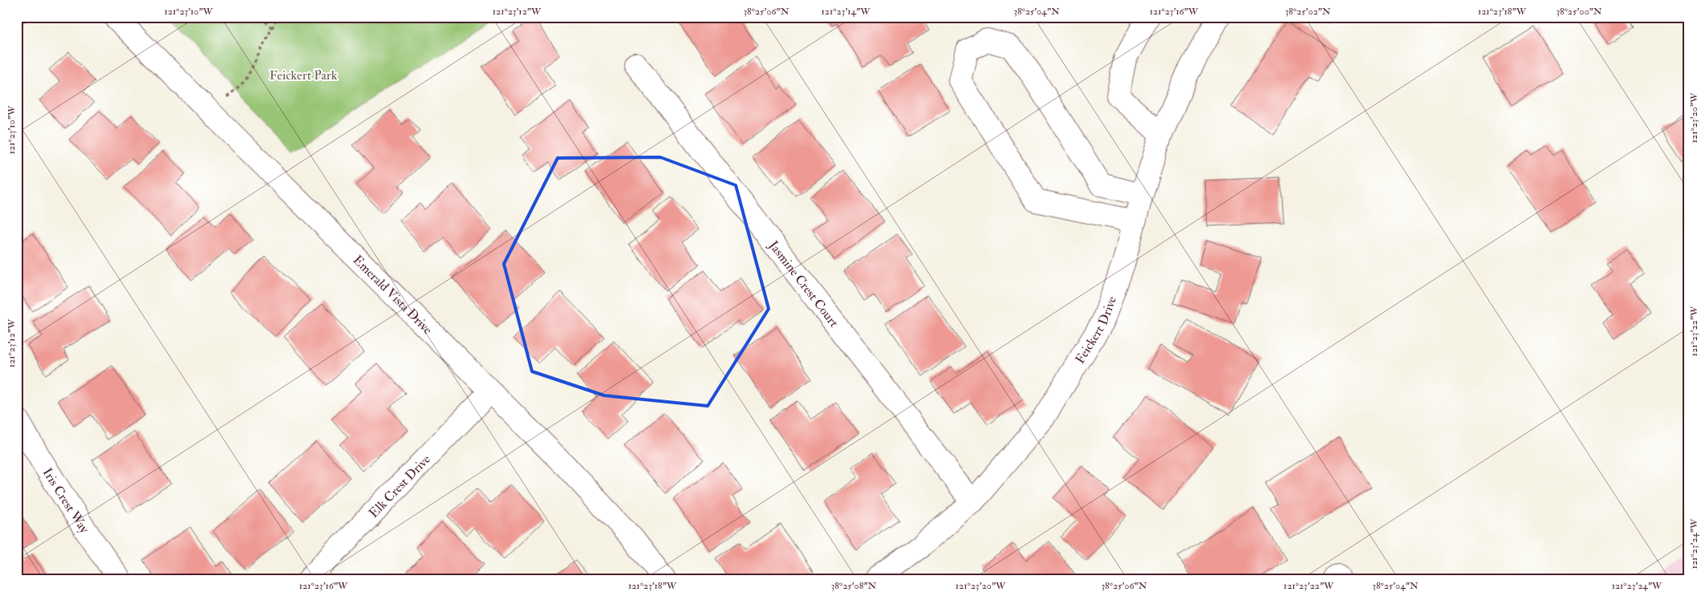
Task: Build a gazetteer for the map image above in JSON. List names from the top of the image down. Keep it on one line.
{"streets":{"street":["Jasmine Crest Court","Emerald Vista Drive","Feickert Drive","Elk Crest Drive","Iris Crest Way"]},"crossings":[["Jasmine Crest Court","Feickert Drive"],["Emerald Vista Drive","Elk Crest Drive"]],"parks":["Feickert Park"],"coordinates":["121°23'10\"W","121°23'12\"W","38°25'06\"N","121°23'14\"W","38°25'04\"N","121°23'16\"W","38°25'02\"N","121°23'18\"W","38°25'00\"N","121°23'20\"W","121°23'22\"W","121°23'24\"W","38°25'08\"N"]}
